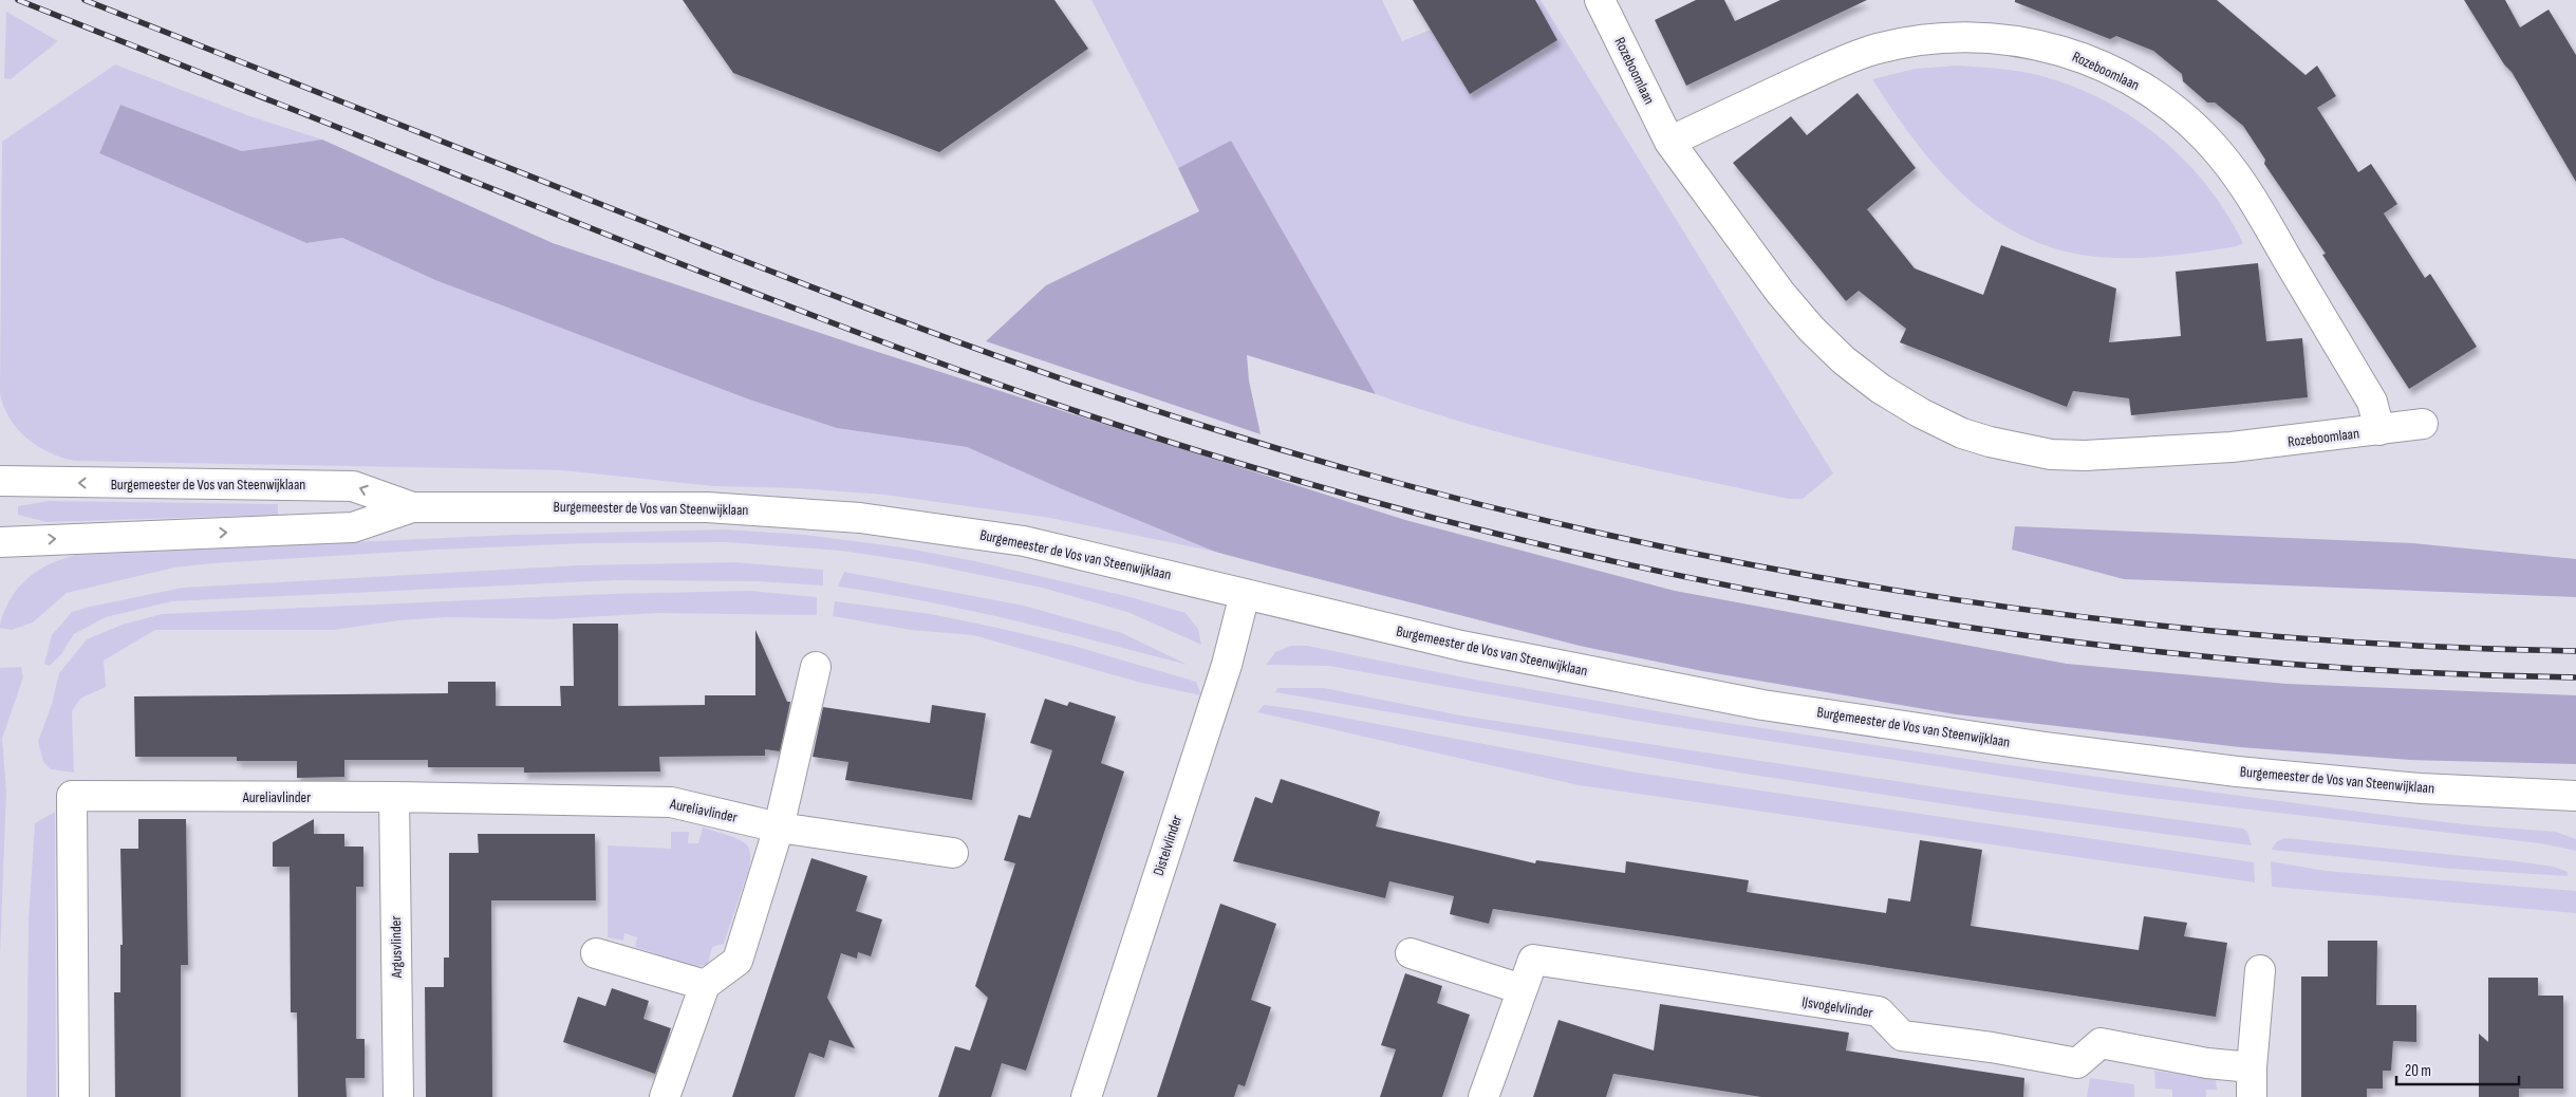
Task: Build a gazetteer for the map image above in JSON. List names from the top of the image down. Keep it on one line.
{"streets":{"street":["Rozeboomlaan","Burgemeester de Vos van Steenwijklaan","Aureliavlinder","Distelvlinder","Argusvlinder","IJsvogelvlinder"]},"crossings":[["Burgemeester de Vos van Steenwijklaan","Distelvlinder"],["Aureliavlinder","Argusvlinder"]],"scale_bar":"20 m"}
